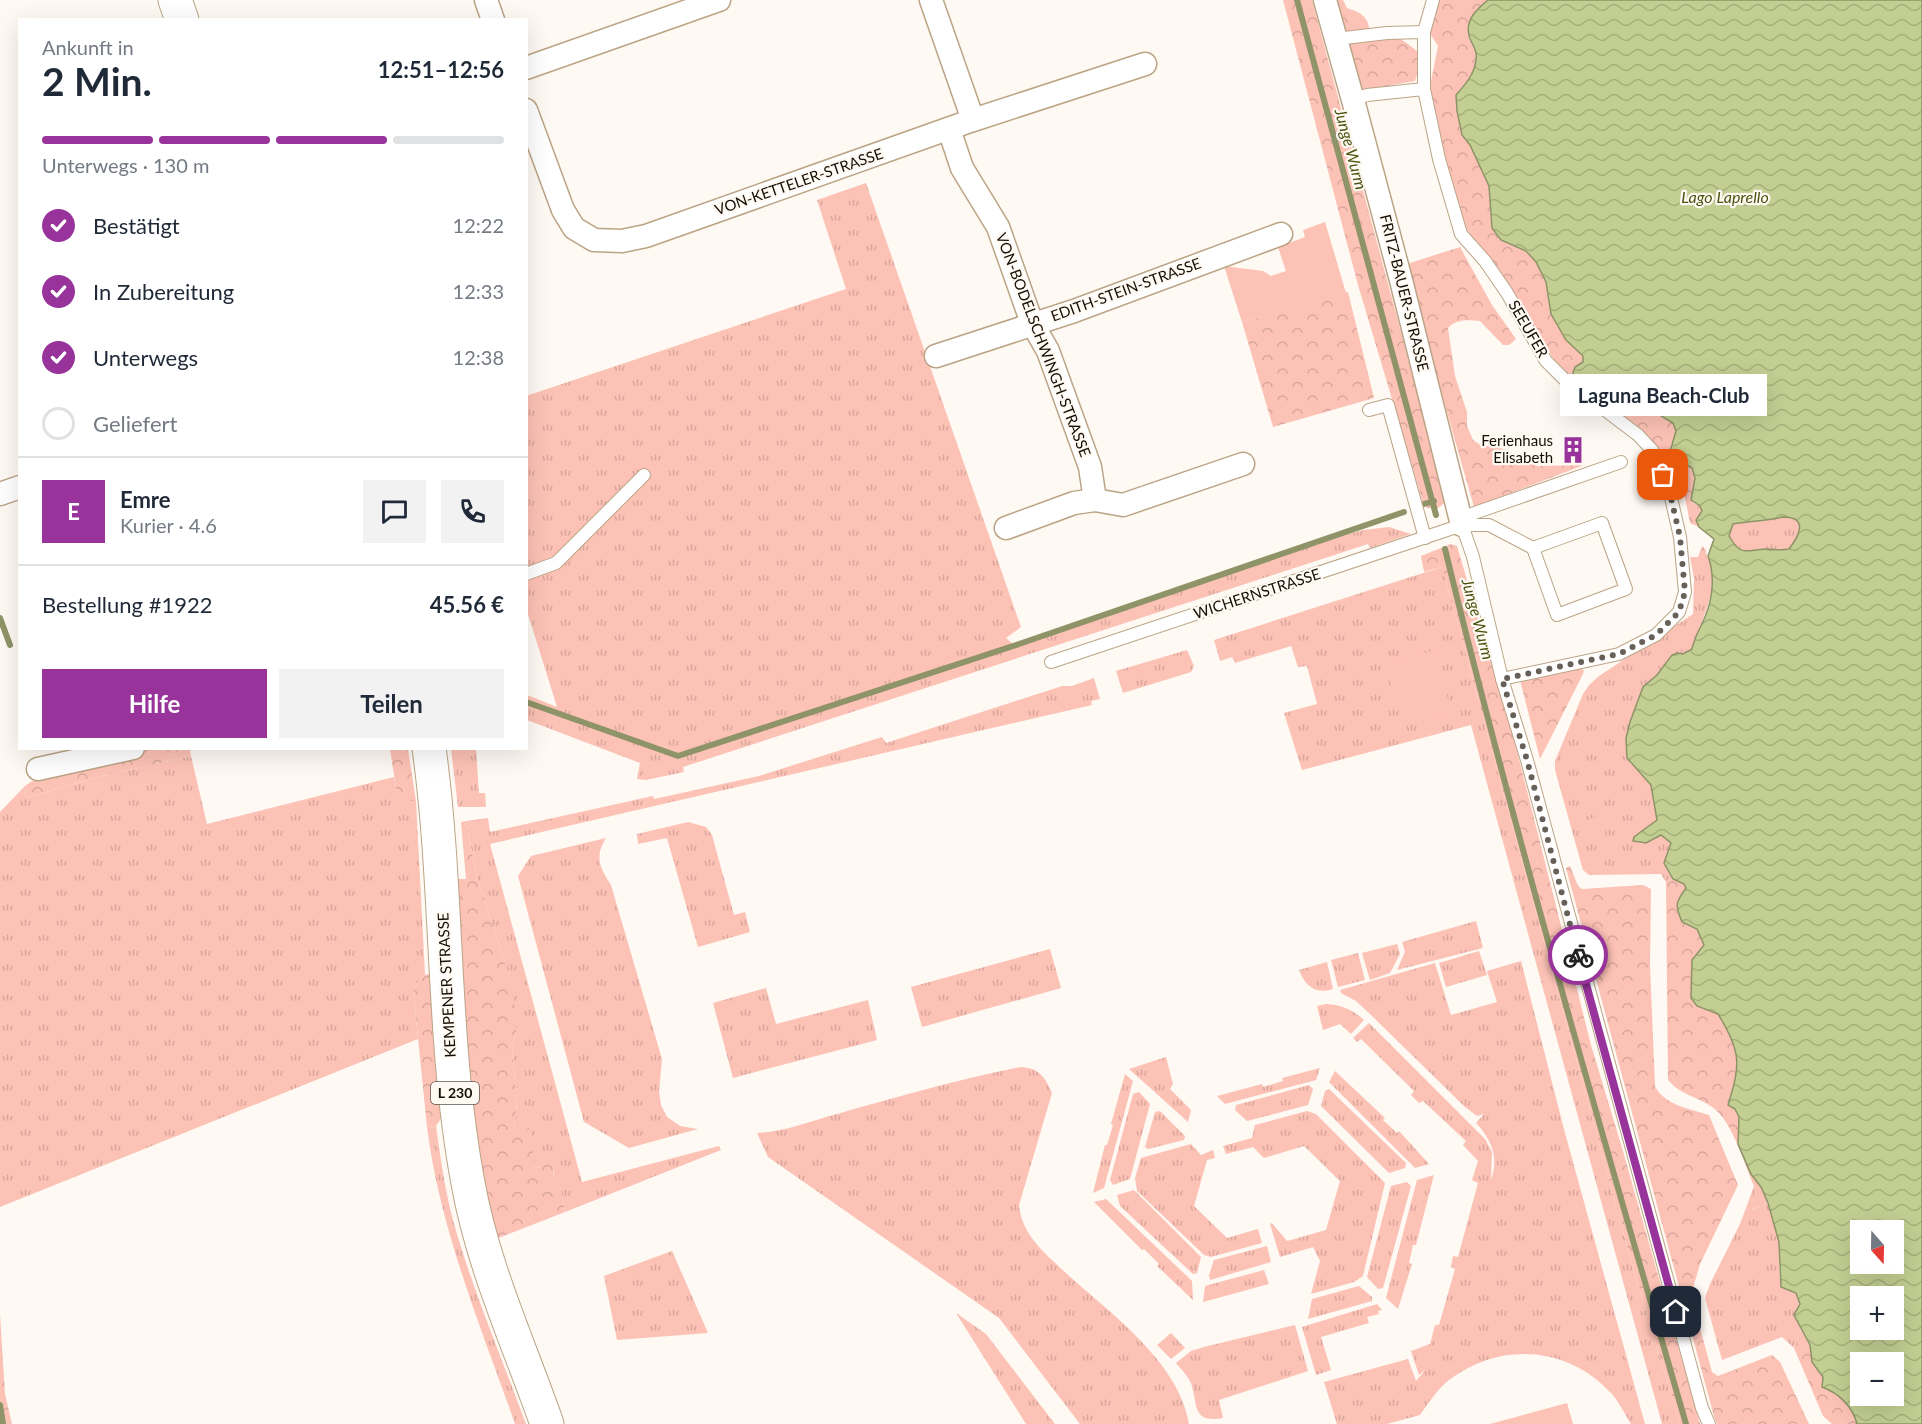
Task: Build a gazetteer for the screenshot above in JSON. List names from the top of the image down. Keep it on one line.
{"streets":{"main road":["KEMPENER STRASSE","L 230"],"street":["VON-KETTELER-STRASSE","EDITH-STEIN-STRASSE","FRITZ-BAUER-STRASSE","VON-BODELSCHWINGH-STRASSE"],"lane":["SEEUFER","WICHERNSTRASSE"]},"crossings":[["VON-KETTELER-STRASSE","VON-BODELSCHWINGH-STRASSE"],["EDITH-STEIN-STRASSE","VON-BODELSCHWINGH-STRASSE"],["FRITZ-BAUER-STRASSE","SEEUFER"],["FRITZ-BAUER-STRASSE","WICHERNSTRASSE"]],"water":["Junge Wurm","Lago Laprello"],"places":{"building":["Ferienhaus Elisabeth"],"other":["Laguna Beach-Club"]},"north":"bottom","page":{"heading":["2 Min.","Ankunft in","12:51–12:56"],"panel":["Emre","Kurier · 4.6","Bestellung #1922","45.56 €"],"bar":"Unterwegs · 130 m","list":[["Bestätigt","12:22"],["In Zubereitung","12:33"],["Unterwegs","12:38"],"Geliefert"],"bubble":"Laguna Beach-Club","round":"E","buttons":["Hilfe","Teilen"],"map_buttons":["+","−"]}}
